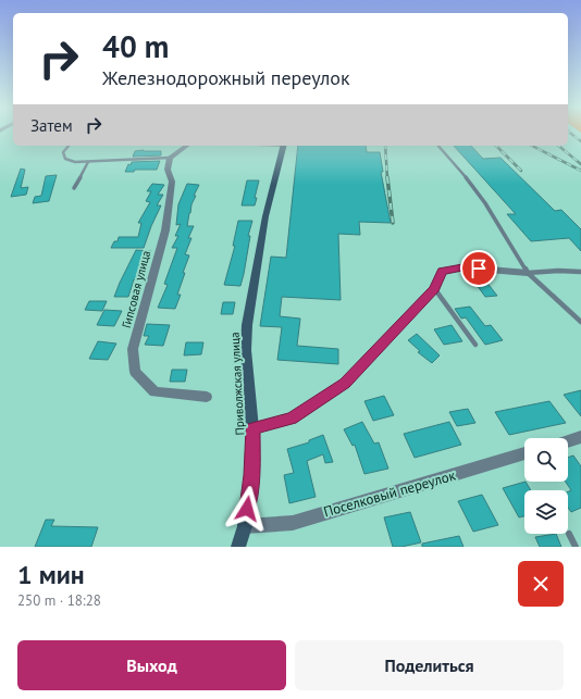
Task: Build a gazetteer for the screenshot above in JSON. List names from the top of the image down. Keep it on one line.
{"streets":{"main road":["Приволжская улица"],"street":["Гипсовая улица","Поселковый переулок"]},"crossings":[["Приволжская улица","Поселковый переулок"]],"page":{"turn":["40 m","Железнодорожный переулок"],"then":"Затем","heading":["1 мин","250 m · 18:28"],"buttons":["Выход","Поделиться"]}}
